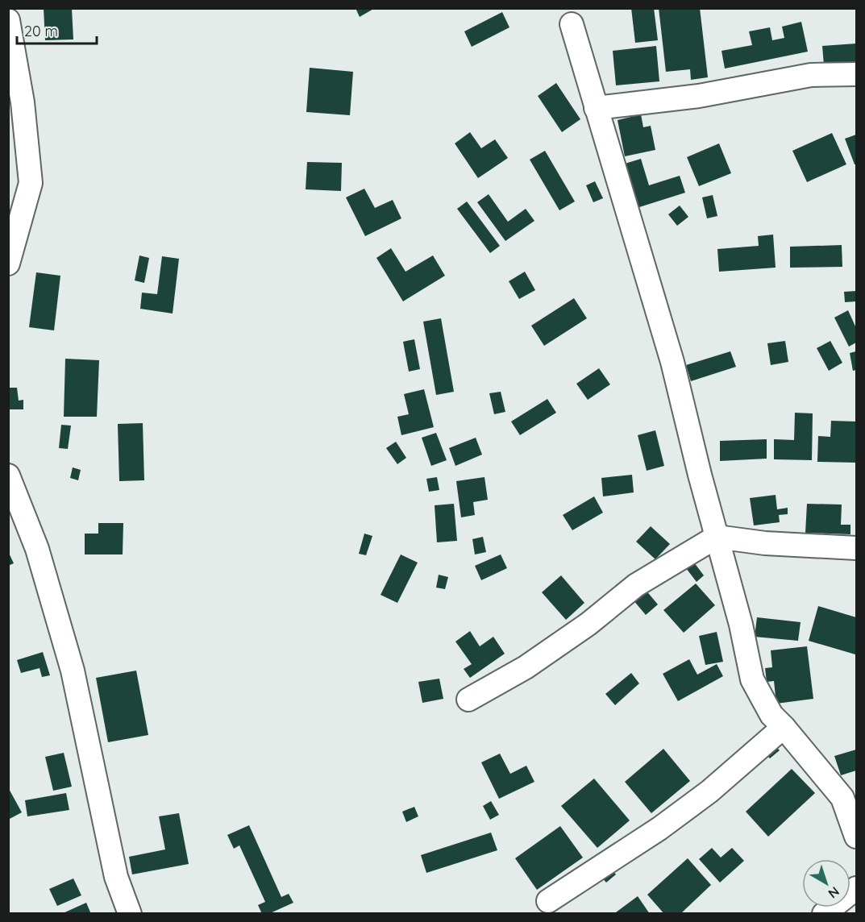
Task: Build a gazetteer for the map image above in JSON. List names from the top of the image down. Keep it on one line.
{"scale_bar":"20 m","north":"bottom right"}
